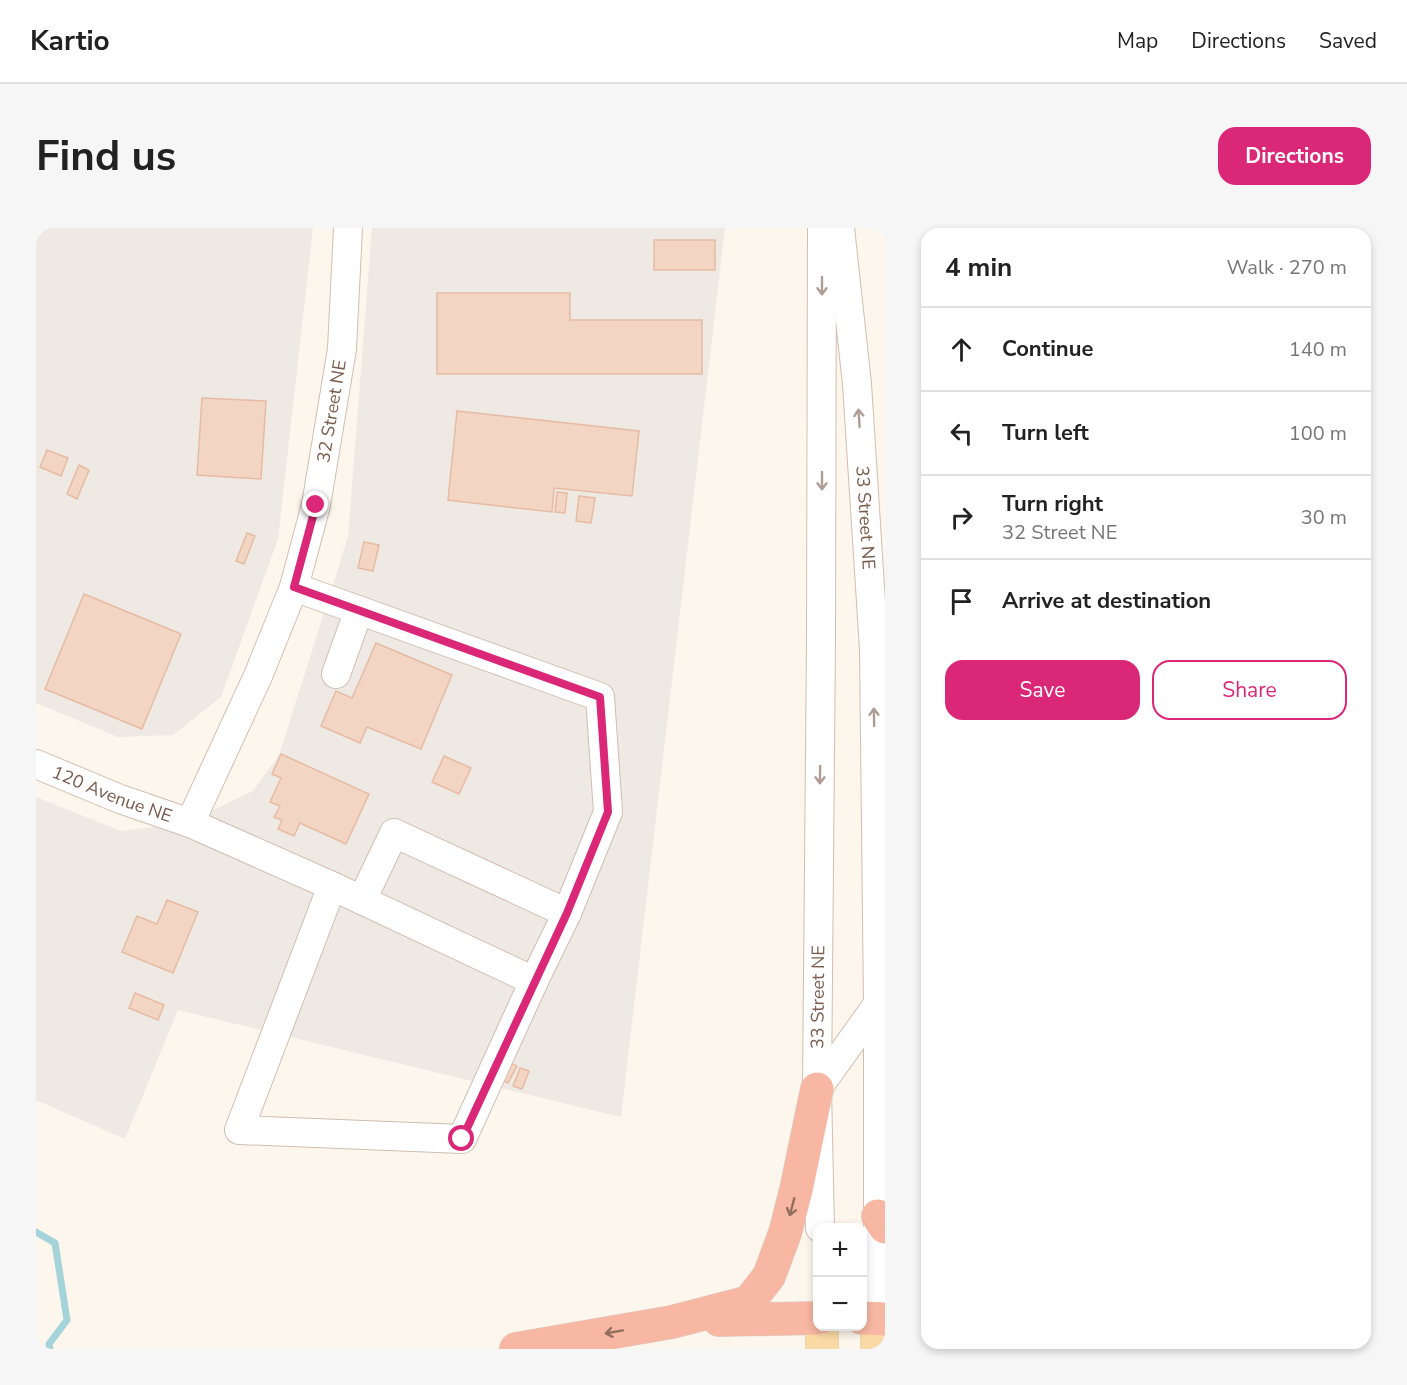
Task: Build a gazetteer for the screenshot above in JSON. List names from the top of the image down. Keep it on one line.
{"streets":{"street":["32 Street NE","33 Street NE","120 Avenue NE"]},"crossings":[["32 Street NE","120 Avenue NE"]],"page":{"header":"Kartio","nav":["Map","Directions","Saved"],"buttons":["Directions",["Save","Share"]],"title":"Find us","heading":["4 min","Walk · 270 m"],"list":[["Continue","140 m"],["Turn left","100 m"],["Turn right","32 Street NE","30 m"],"Arrive at destination"],"map_buttons":["+","−"]}}
